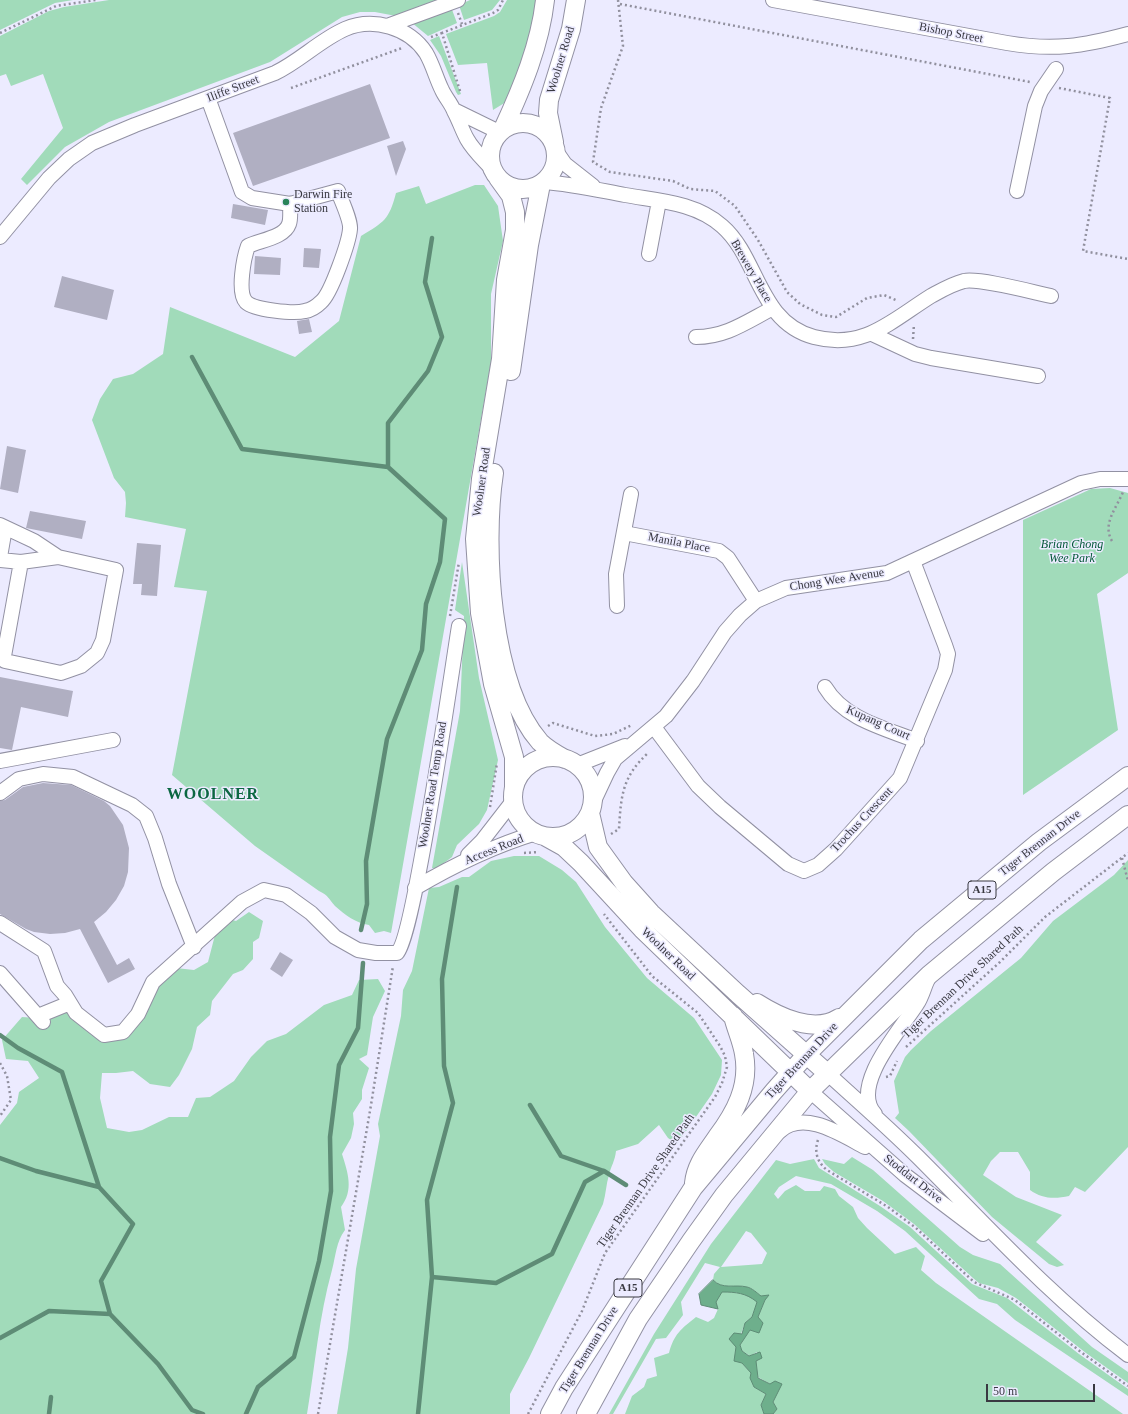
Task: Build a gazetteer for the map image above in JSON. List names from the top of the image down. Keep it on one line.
{"streets":{"main road":["Woolner Road","Tiger Brennan Drive","A15"],"street":["Bishop Street","Iliffe Street","Brewery Place","Manila Place","Chong Wee Avenue","Kupang Court","Woolner Road Temp Road","Trochus Crescent","Access Road","Stoddart Drive"],"path":["Tiger Brennan Drive Shared Path"]},"crossings":[["Woolner Road","Iliffe Street"],["Woolner Road","Brewery Place"],["Woolner Road","Chong Wee Avenue"],["Woolner Road","Tiger Brennan Drive"],["Woolner Road","Access Road"],["Woolner Road","Stoddart Drive"],["Iliffe Street","Brewery Place"],["Manila Place","Chong Wee Avenue"],["Chong Wee Avenue","Trochus Crescent"],["Chong Wee Avenue","Access Road"],["Kupang Court","Trochus Crescent"],["Woolner Road Temp Road","Access Road"],["Tiger Brennan Drive","Stoddart Drive"]],"districts":["WOOLNER"],"parks":["Brian Chong Wee Park"],"places":["Darwin Fire Station"],"scale_bar":"50 m"}
